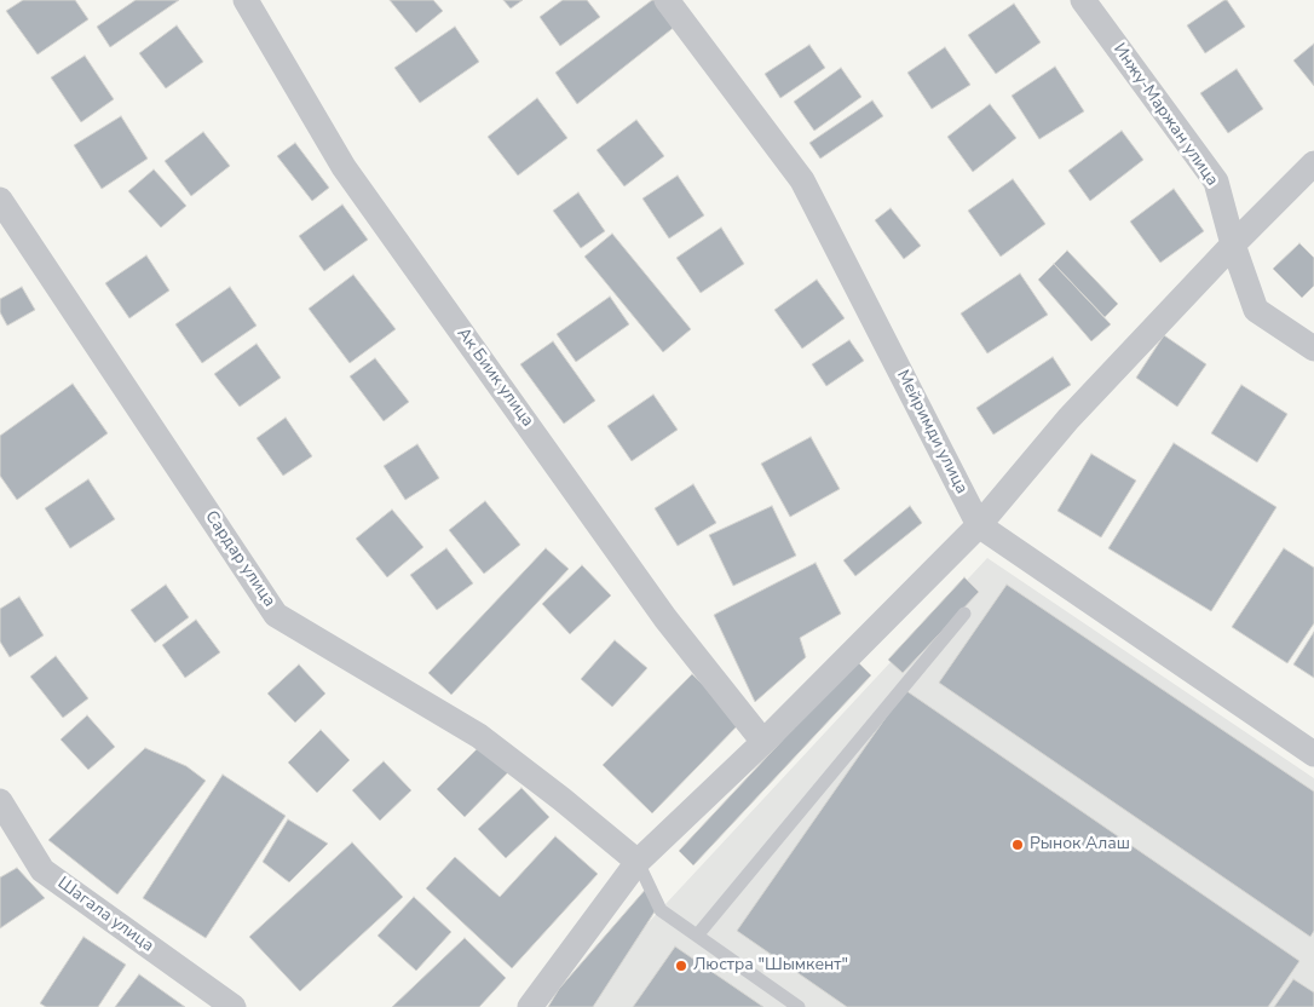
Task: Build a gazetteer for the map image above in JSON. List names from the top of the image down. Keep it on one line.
{"streets":{"street":["Инжу-Маржан улица","Ак Биик улица","Мейримди улица","Сардар улица","Шагала улица"]},"places":["Рынок Алаш","Люстра \"Шымкент\""]}
